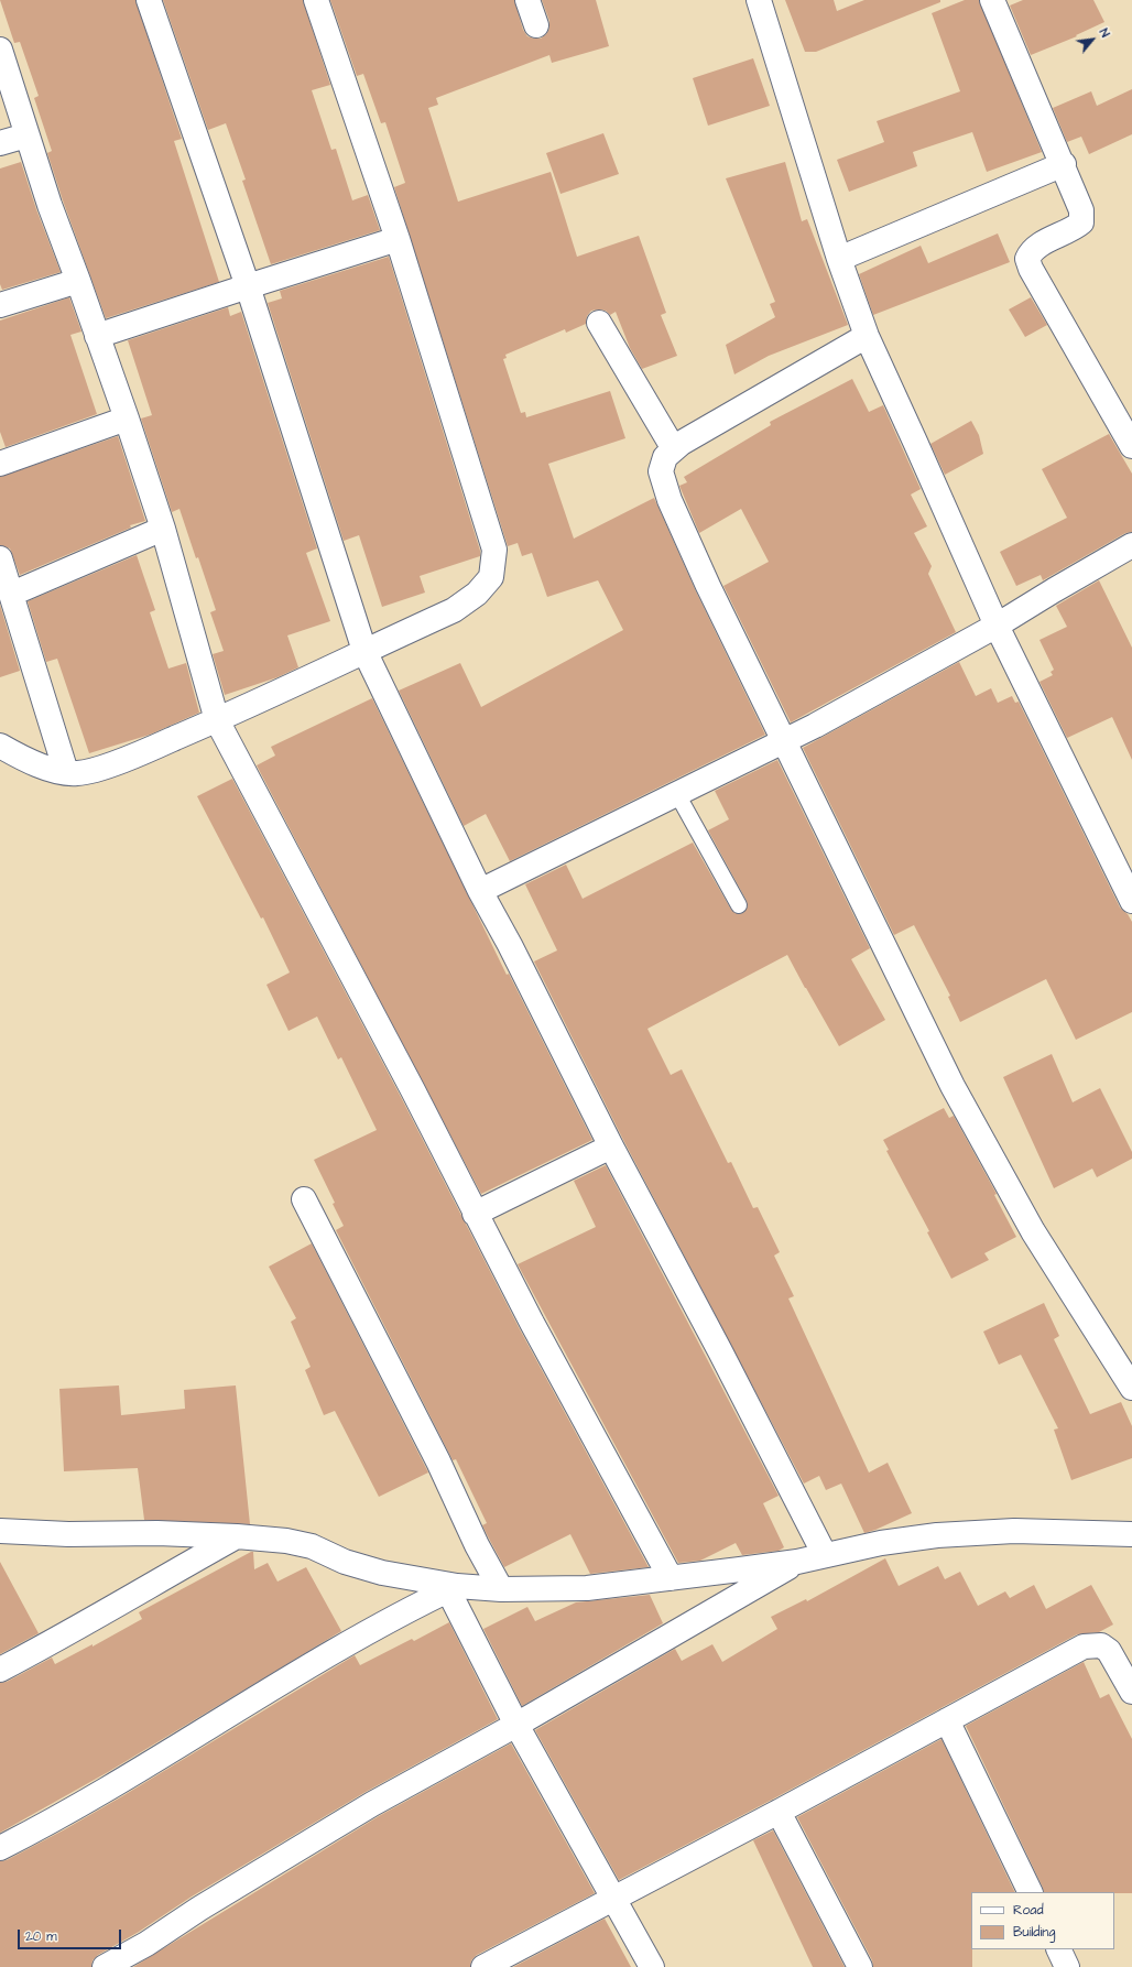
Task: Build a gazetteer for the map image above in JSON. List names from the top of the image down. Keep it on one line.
{"legend":["Road","Building"],"scale_bar":"20 m","north":"top right"}
